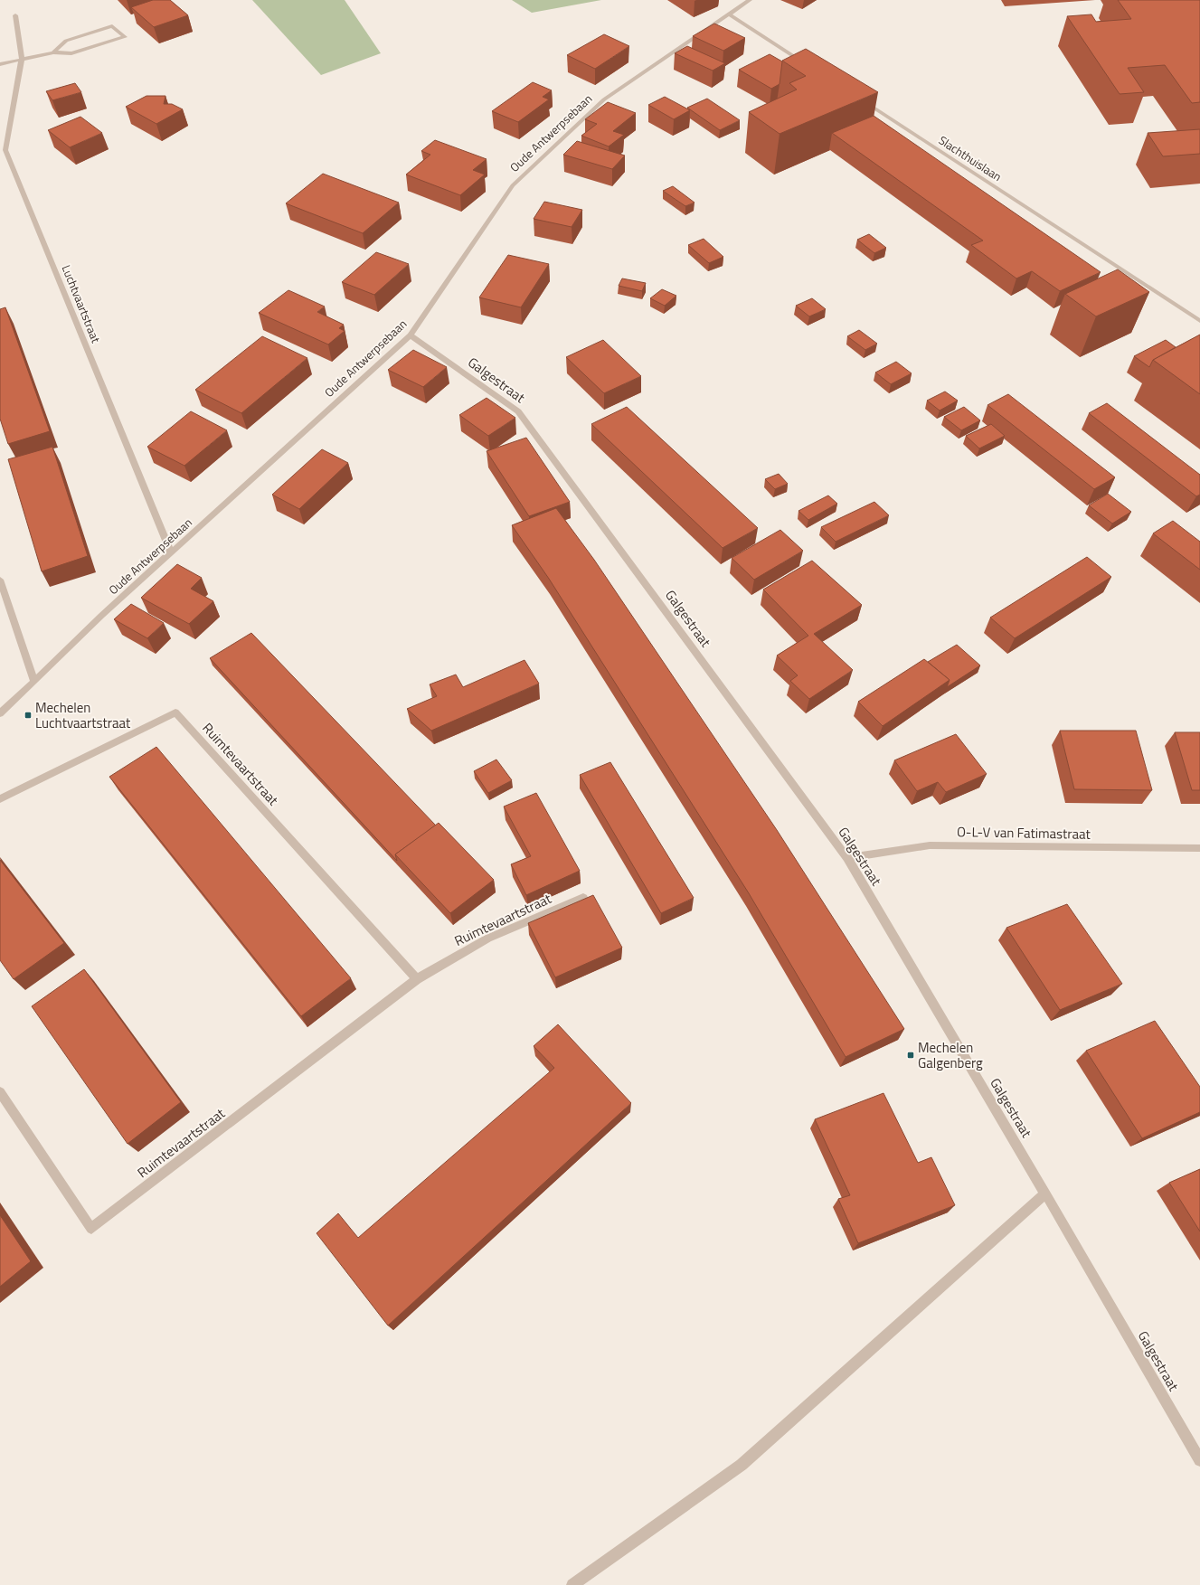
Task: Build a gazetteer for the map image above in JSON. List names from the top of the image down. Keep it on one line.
{"streets":{"street":["Oude Antwerpsebaan","Slachthuislaan","Luchtvaartstraat","Galgestraat","Ruimtevaartstraat","O-L-V van Fatimastraat"]},"crossings":[["Oude Antwerpsebaan","Luchtvaartstraat"],["Oude Antwerpsebaan","Galgestraat"],["Galgestraat","O-L-V van Fatimastraat"]],"places":{"transit":["Mechelen Luchtvaartstraat","Mechelen Galgenberg"]}}
